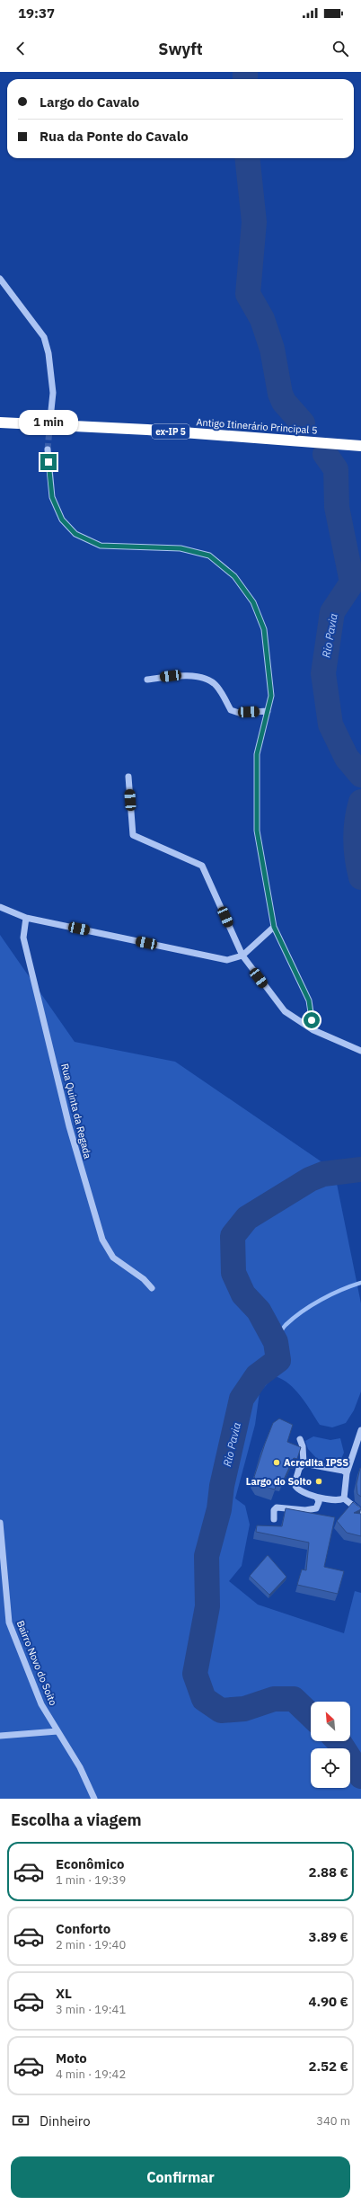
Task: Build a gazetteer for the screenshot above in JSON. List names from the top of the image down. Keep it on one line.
{"streets":{"highway":["Antigo Itinerário Principal 5","ex-IP 5"],"street":["Rua Quinta da Regada","Bairro Novo do Soito"]},"water":["Rio Pavia"],"places":["Acredita IPSS","Largo do Soito"],"north":"top left","page":{"status":"19:37","header":"Swyft","banner":["Largo do Cavalo","Rua da Ponte do Cavalo"],"bubble":"1 min","heading":"Escolha a viagem","list":[{"name":"Econômico","note":"1 min · 19:39","value":"2.88 €"},{"name":"Conforto","note":"2 min · 19:40","value":"3.89 €"},{"name":"XL","note":"3 min · 19:41","value":"4.90 €"},{"name":"Moto","note":"4 min · 19:42","value":"2.52 €"}],"pay":["Dinheiro","340 m"],"buttons":"Confirmar"}}
